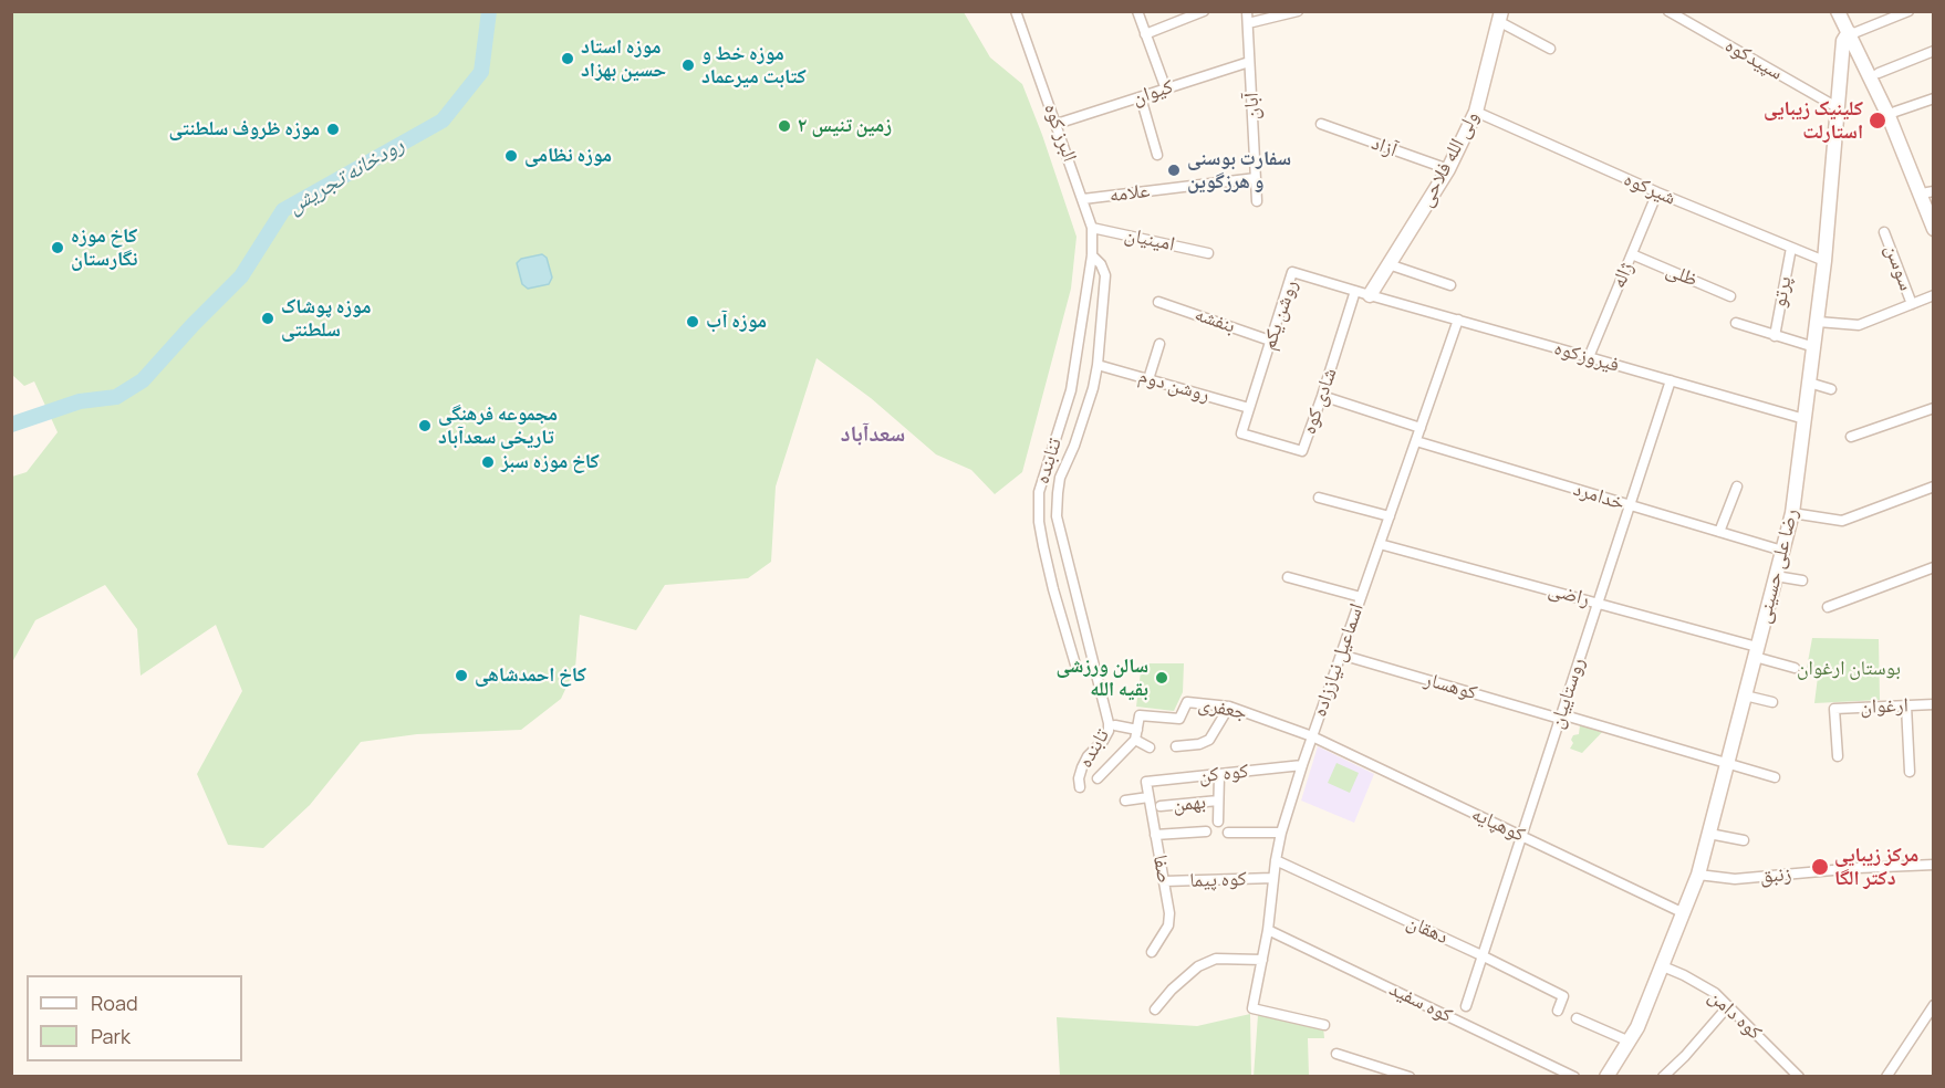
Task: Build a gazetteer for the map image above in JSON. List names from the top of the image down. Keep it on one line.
{"streets":{"street":["سپیدکوه","کیوان","آبان","البرز کوه","آزاد","ولی‌ الله فلاحی","شیرکوه","علامه","امینیان","سوسن","ژاله","ظلی","پرتو","روشن یکم","بنفشه","فیروزکوه","روشن دوم","شادی کوه","تنابنده","خدامرد","رضا علی حسینی","راضی","اسماعیل نیاززاده","کوهسار","روستاییان","ارغوان","جعفری","تابنده","کوه کن","بهمن","کوهپایه","صفا","زنبق","کوه پیما","دهقان","کوه سفید","کوه دامن"]},"crossings":[["سپیدکوه","رضا علی حسینی"],["کیوان","آبان"],["کیوان","البرز کوه"],["آبان","علامه"],["البرز کوه","علامه"],["البرز کوه","امینیان"],["البرز کوه","تنابنده"],["آزاد","ولی‌ الله فلاحی"],["ولی‌ الله فلاحی","شیرکوه"],["ولی‌ الله فلاحی","روشن یکم"],["ولی‌ الله فلاحی","فیروزکوه"],["شیرکوه","ژاله"],["شیرکوه","پرتو"],["شیرکوه","رضا علی حسینی"],["ژاله","ظلی"],["ژاله","فیروزکوه"],["روشن یکم","بنفشه"],["روشن یکم","فیروزکوه"],["روشن یکم","روشن دوم"],["روشن یکم","شادی کوه"],["فیروزکوه","رضا علی حسینی"],["فیروزکوه","اسماعیل نیاززاده"],["فیروزکوه","روستاییان"],["روشن دوم","تابنده"],["خدامرد","رضا علی حسینی"],["خدامرد","اسماعیل نیاززاده"],["خدامرد","روستاییان"],["رضا علی حسینی","راضی"],["رضا علی حسینی","کوهسار"],["رضا علی حسینی","کوهپایه"],["رضا علی حسینی","زنبق"],["رضا علی حسینی","کوه دامن"],["راضی","اسماعیل نیاززاده"],["راضی","روستاییان"],["اسماعیل نیاززاده","کوهسار"],["اسماعیل نیاززاده","جعفری"],["اسماعیل نیاززاده","کوه کن"],["اسماعیل نیاززاده","کوهپایه"],["اسماعیل نیاززاده","کوه پیما"],["اسماعیل نیاززاده","دهقان"],["اسماعیل نیاززاده","کوه سفید"],["کوهسار","روستاییان"],["روستاییان","کوهپایه"],["روستاییان","دهقان"],["جعفری","کوهپایه"],["کوه کن","صفا"],["صفا","کوه پیما"]],"districts":["سعدآباد"],"water":["رودخانه تجریش"],"parks":["بوستان ارغوان"],"places":["موزه استاد حسین بهزاد","موزه خط و کتابت میرعماد","کلینیک زیبایی استارلت","زمین تنیس ۲","موزه ظروف سلطنتی","موزه نظامی","سفارت بوسنی و هرزگوین","کاخ موزه نگارستان","موزه پوشاک سلطنتی","موزه آب","مجموعه فرهنگی تاریخی سعدآباد","کاخ موزه سبز","کاخ احمدشاهی","سالن ورزشی بقیه الله","مرکز زیبایی دکتر الگا"],"legend":["Road","Park"]}
